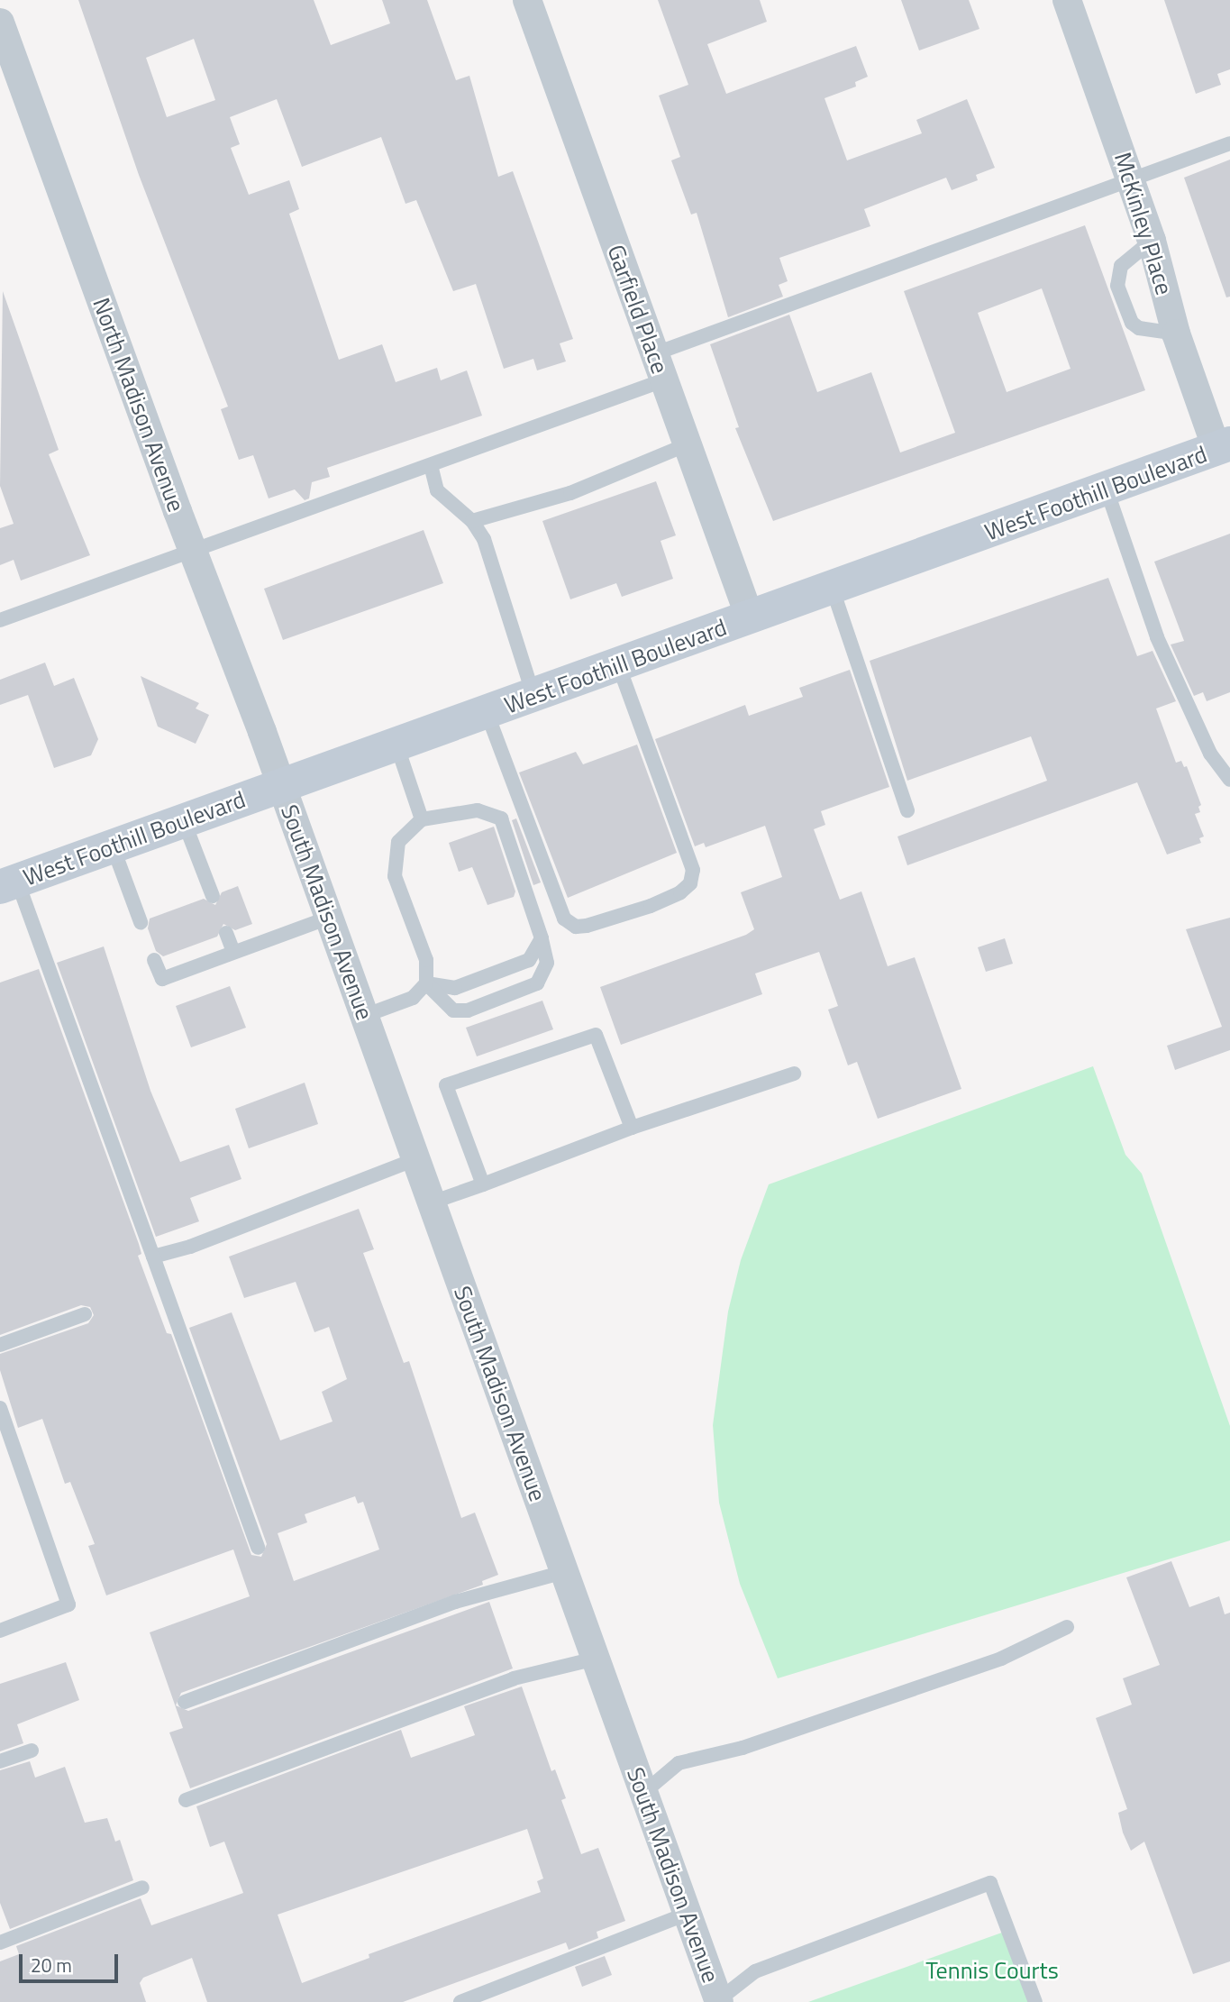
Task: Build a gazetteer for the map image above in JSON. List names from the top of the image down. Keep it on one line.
{"streets":{"main road":["West Foothill Boulevard"],"street":["McKinley Place","Garfield Place","North Madison Avenue","South Madison Avenue"]},"crossings":[["McKinley Place","West Foothill Boulevard"],["Garfield Place","West Foothill Boulevard"],["North Madison Avenue","West Foothill Boulevard"],["North Madison Avenue","South Madison Avenue"],["West Foothill Boulevard","South Madison Avenue"]],"parks":["Tennis Courts"],"scale_bar":"20 m"}
